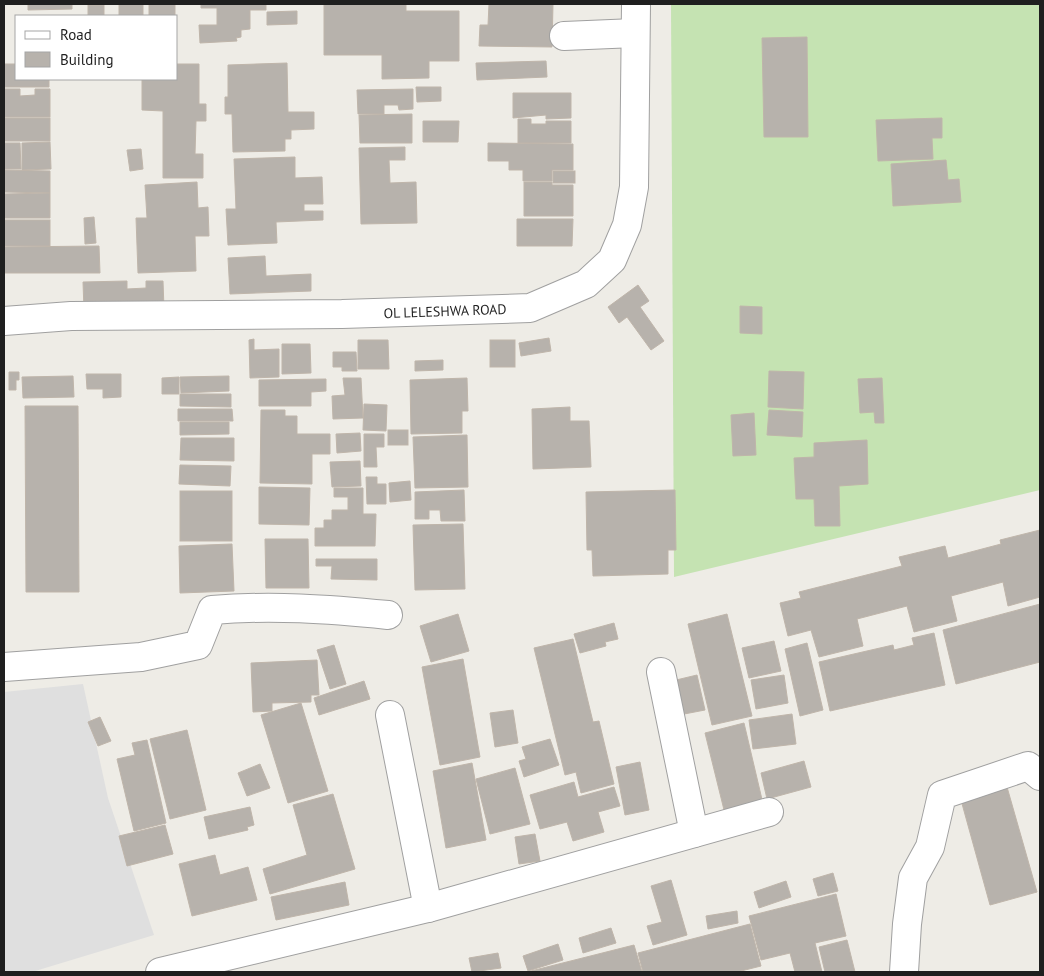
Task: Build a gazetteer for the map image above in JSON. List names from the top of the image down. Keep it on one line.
{"streets":{"street":["OL LELESHWA ROAD"]},"legend":["Road","Building"]}
